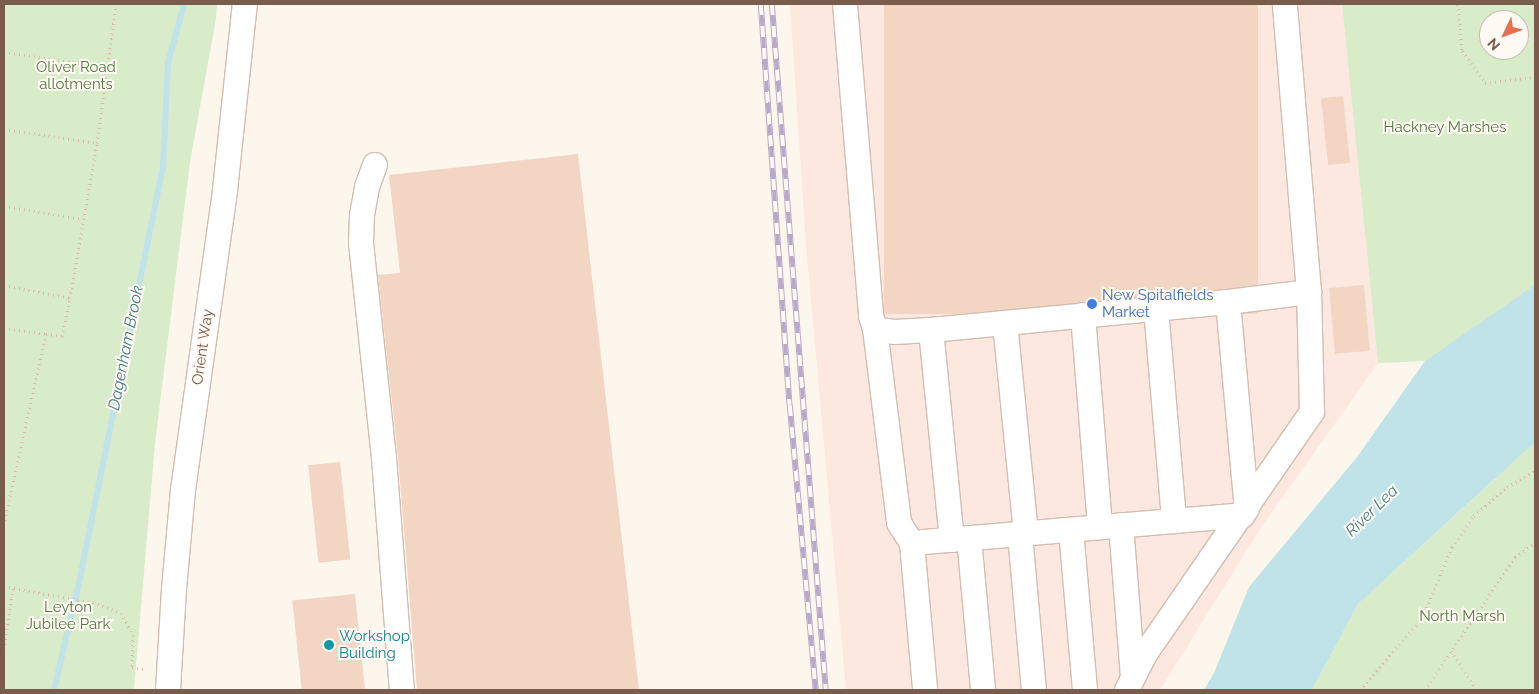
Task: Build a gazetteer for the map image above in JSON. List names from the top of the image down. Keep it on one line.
{"streets":{"street":["Orient Way"]},"water":["Dagenham Brook","River Lea"],"parks":["Oliver Road allotments","Hackney Marshes","Leyton Jubilee Park","North Marsh"],"places":["New Spitalfields Market","Workshop Building"],"north":"bottom left"}
